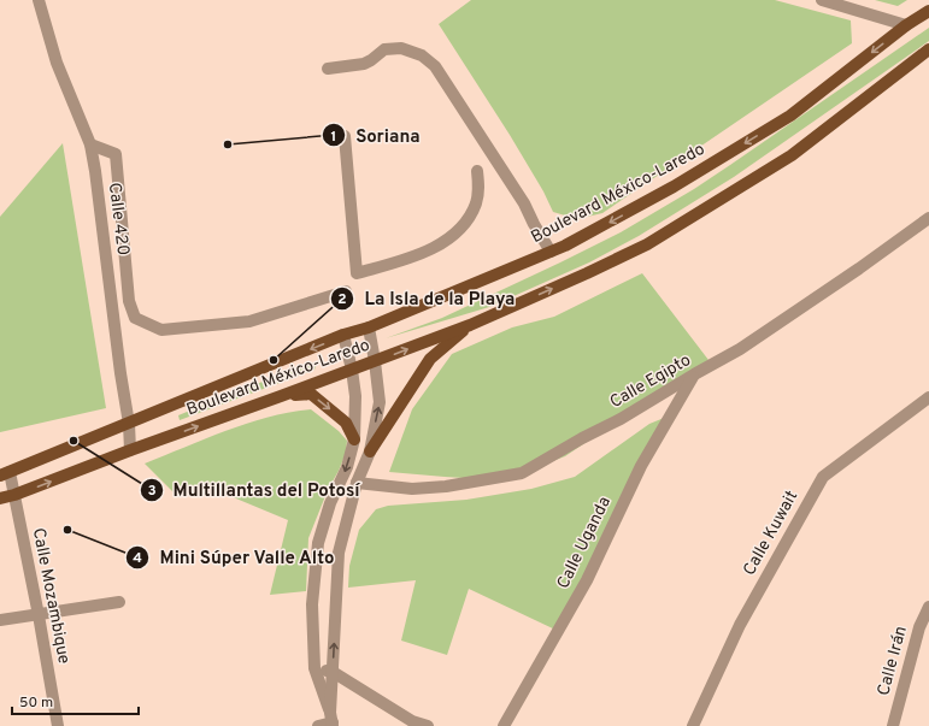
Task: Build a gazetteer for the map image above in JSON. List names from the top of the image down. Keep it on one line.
{"streets":{"main road":["Boulevard México-Laredo"],"street":["Calle 420","Calle Egipto","Calle Kuwait","Calle Uganda","Calle Mozambique","Calle Irán"]},"crossings":[["Boulevard México-Laredo","Calle 420"],["Boulevard México-Laredo","Calle Mozambique"],["Calle Egipto","Calle Uganda"]],"places":["Soriana","La Isla de la Playa","Multillantas del Potosí","Mini Súper Valle Alto"],"scale_bar":"50 m"}
